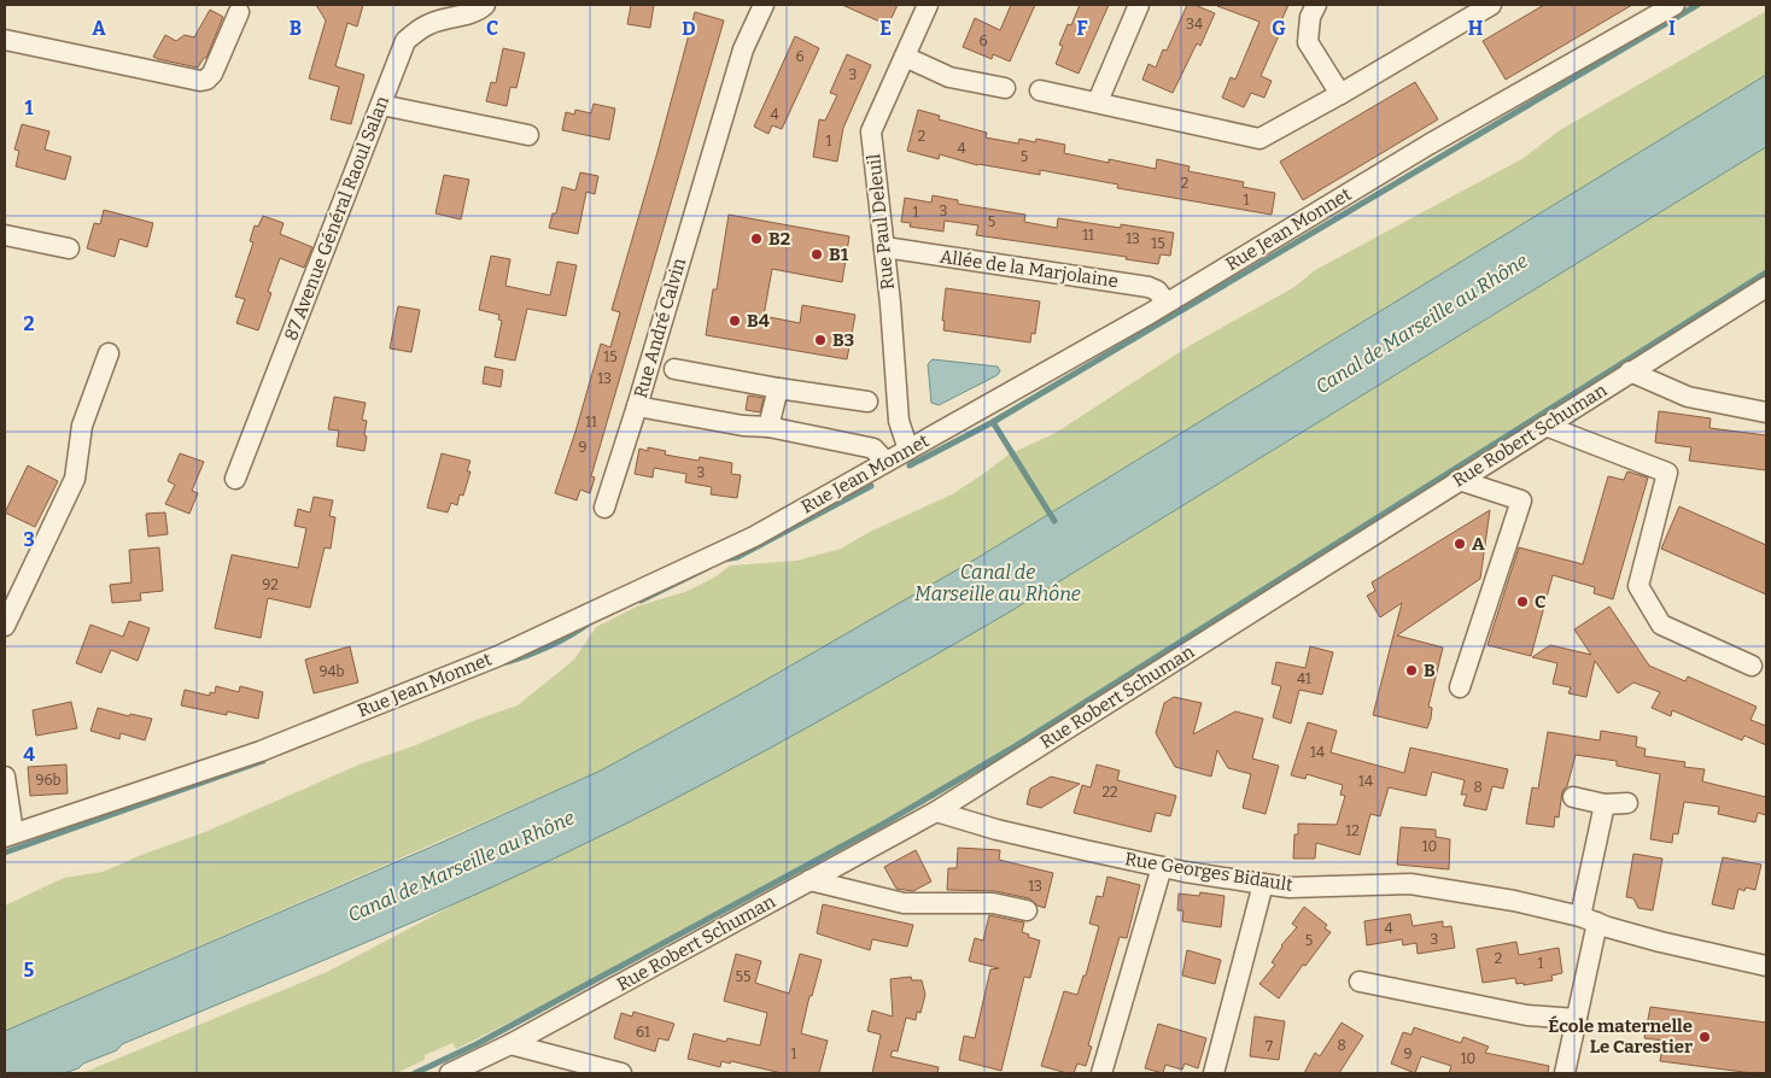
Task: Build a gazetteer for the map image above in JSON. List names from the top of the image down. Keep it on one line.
{"streets":{"street":["87 Avenue Général Raoul Salan","Rue Paul Deleuil","Rue Jean Monnet","Allée de la Marjolaine","Rue André Calvin","Rue Robert Schuman","Rue Georges Bidault"]},"crossings":[["Rue Paul Deleuil","Rue Jean Monnet"],["Rue Paul Deleuil","Allée de la Marjolaine"],["Rue Jean Monnet","Allée de la Marjolaine"],["Rue Jean Monnet","Rue André Calvin"],["Rue Robert Schuman","Rue Georges Bidault"]],"water":["Canal de Marseille au Rhône"],"places":["B2","B1","B4","B3","A","C","B","École maternelle Le Carestier"],"house_numbers":["34","6","6","3","4","2","1","4","5","2","1","3","1","5","11","13","15","15","13","11","9","3","92","94b","41","14","96b","14","8","22","12","10","13","4","3","5","2","1","55","61","8","7","1","9","10"],"grid":{"columns":["A","B","C","D","E","F","G","H","I"],"rows":["1","2","3","4","5"]}}
